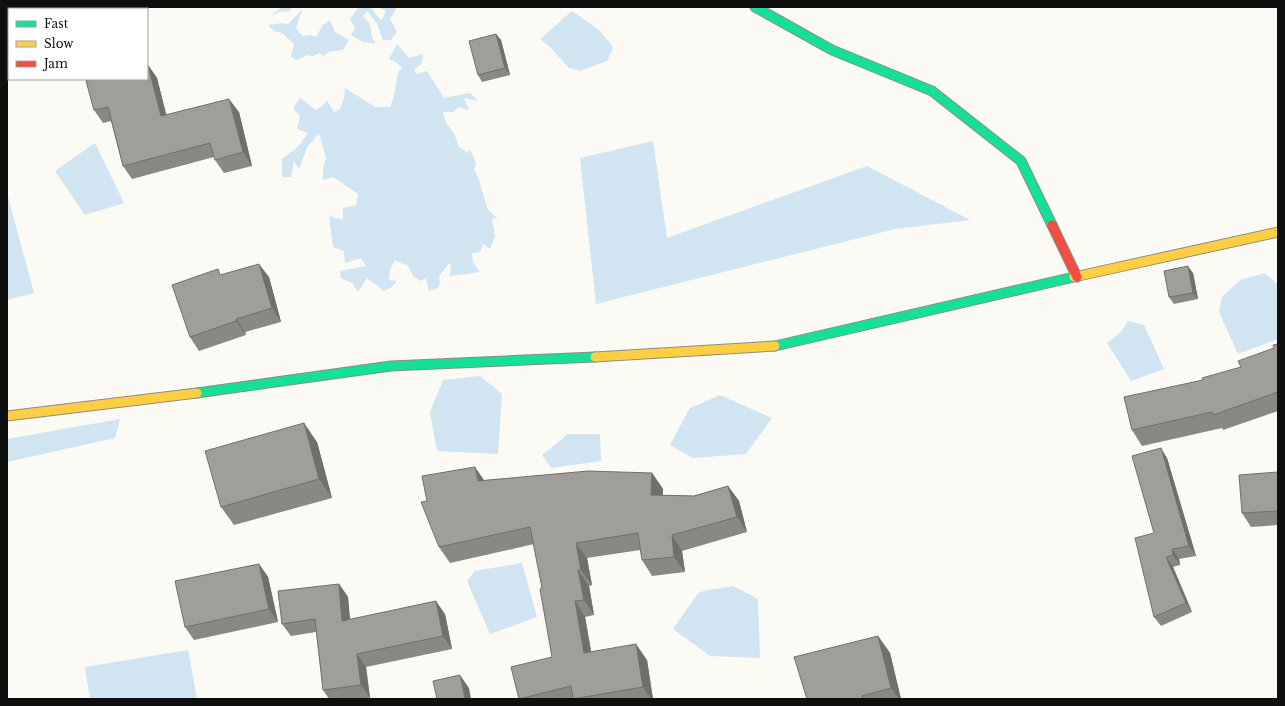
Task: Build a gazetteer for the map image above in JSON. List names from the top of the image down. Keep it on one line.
{"legend":["Fast","Slow","Jam"]}
